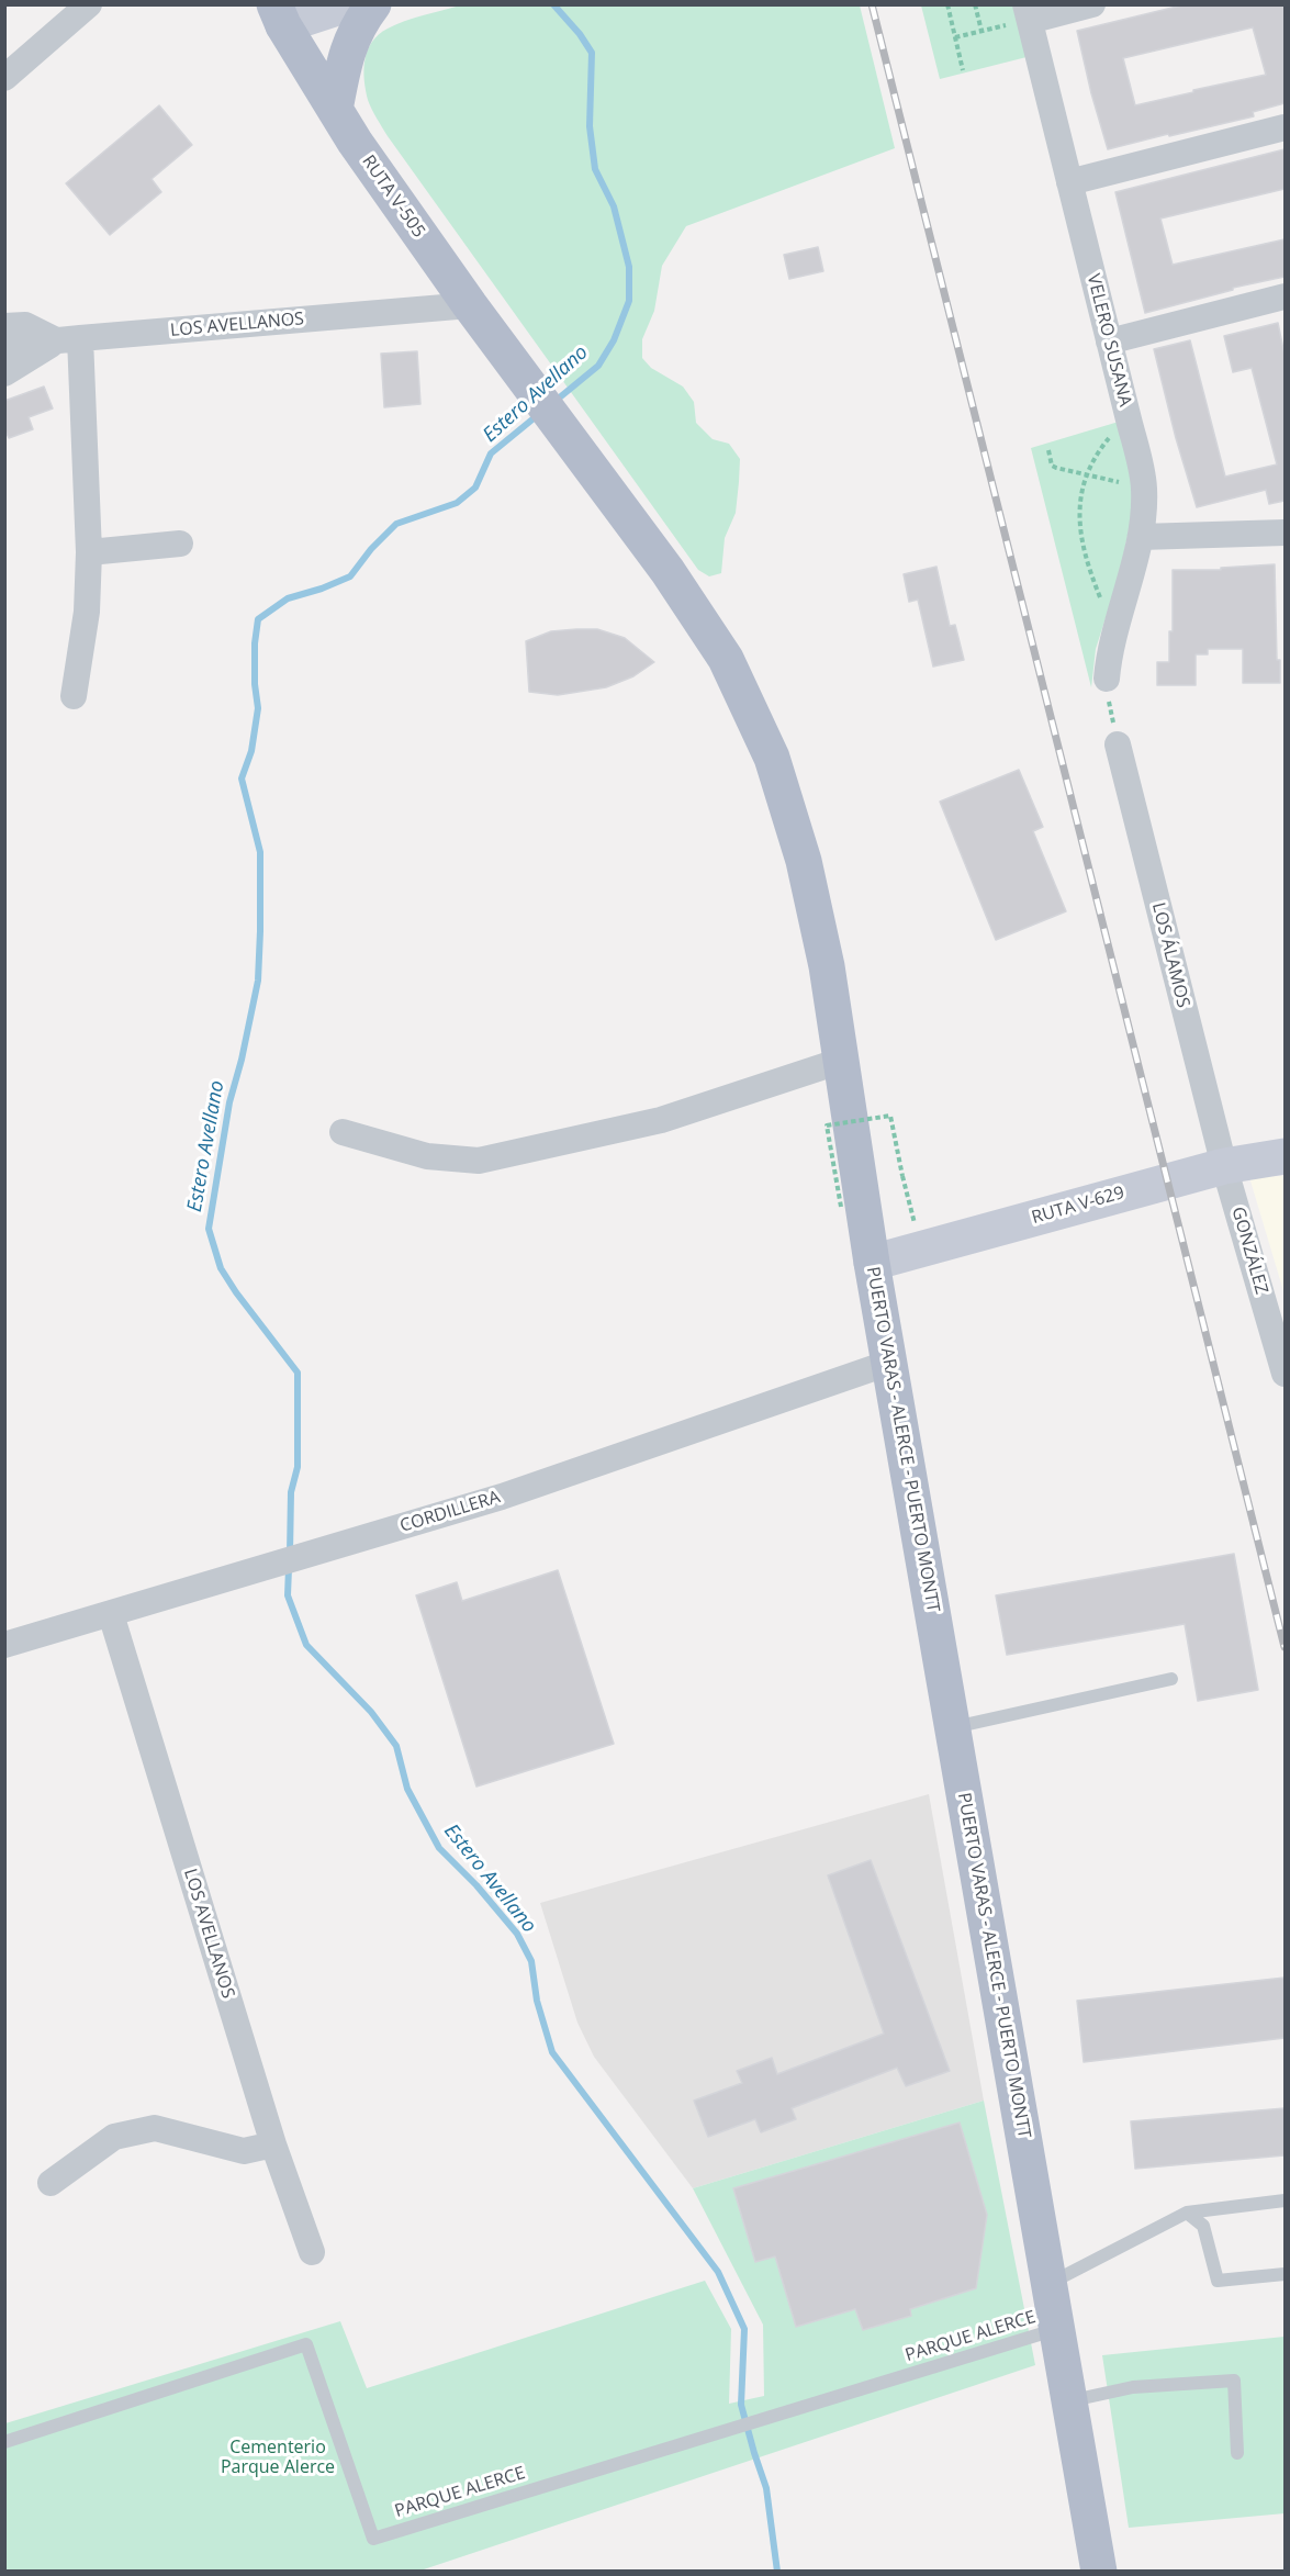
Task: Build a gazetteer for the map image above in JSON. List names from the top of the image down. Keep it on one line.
{"streets":{"main road":["RUTA V-505","RUTA V-629","PUERTO VARAS - ALERCE - PUERTO MONTT"],"street":["LOS AVELLANOS","VELERO SUSANA","LOS ÁLAMOS","GONZÁLEZ","CORDILLERA"],"lane":["PARQUE ALERCE"]},"crossings":[["RUTA V-505","LOS AVELLANOS"],["RUTA V-505","PUERTO VARAS - ALERCE - PUERTO MONTT"],["LOS AVELLANOS","CORDILLERA"],["LOS ÁLAMOS","RUTA V-629"],["LOS ÁLAMOS","GONZÁLEZ"],["RUTA V-629","GONZÁLEZ"],["RUTA V-629","PUERTO VARAS - ALERCE - PUERTO MONTT"],["PUERTO VARAS - ALERCE - PUERTO MONTT","CORDILLERA"],["PUERTO VARAS - ALERCE - PUERTO MONTT","PARQUE ALERCE"]],"water":["Estero Avellano"],"parks":["Cementerio Parque Alerce"]}
